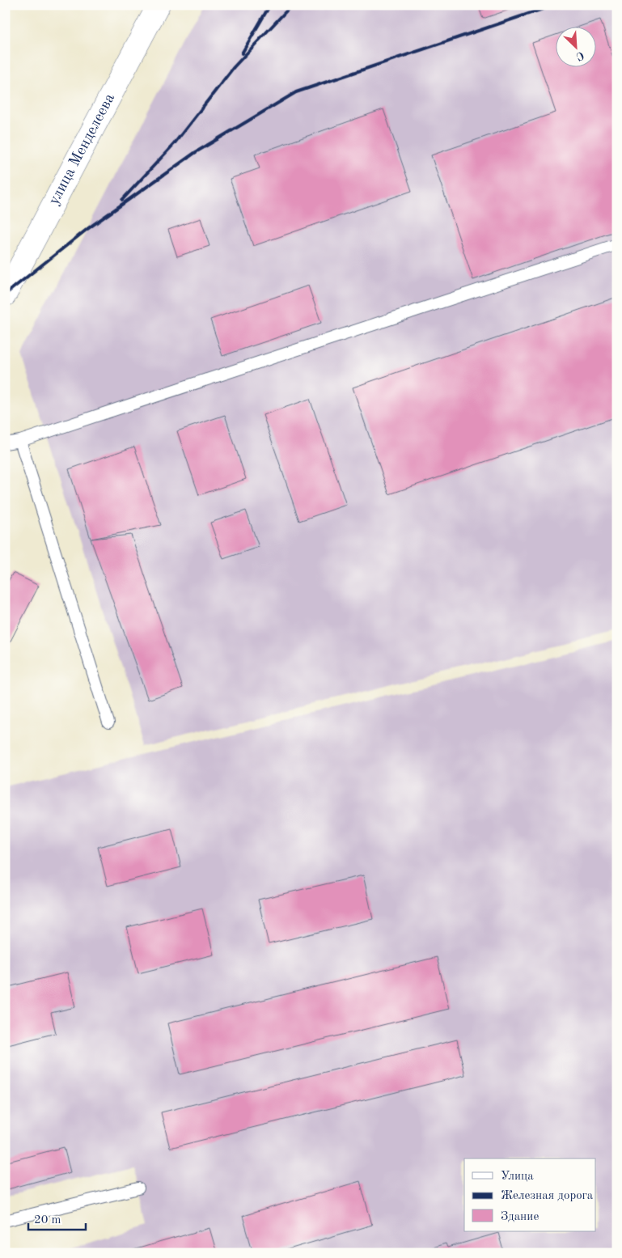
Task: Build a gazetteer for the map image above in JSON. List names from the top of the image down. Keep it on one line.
{"streets":{"main road":["улица Менделеева"]},"legend":["Улица","Железная дорога","Здание"],"scale_bar":"20 m","north":"bottom right"}
